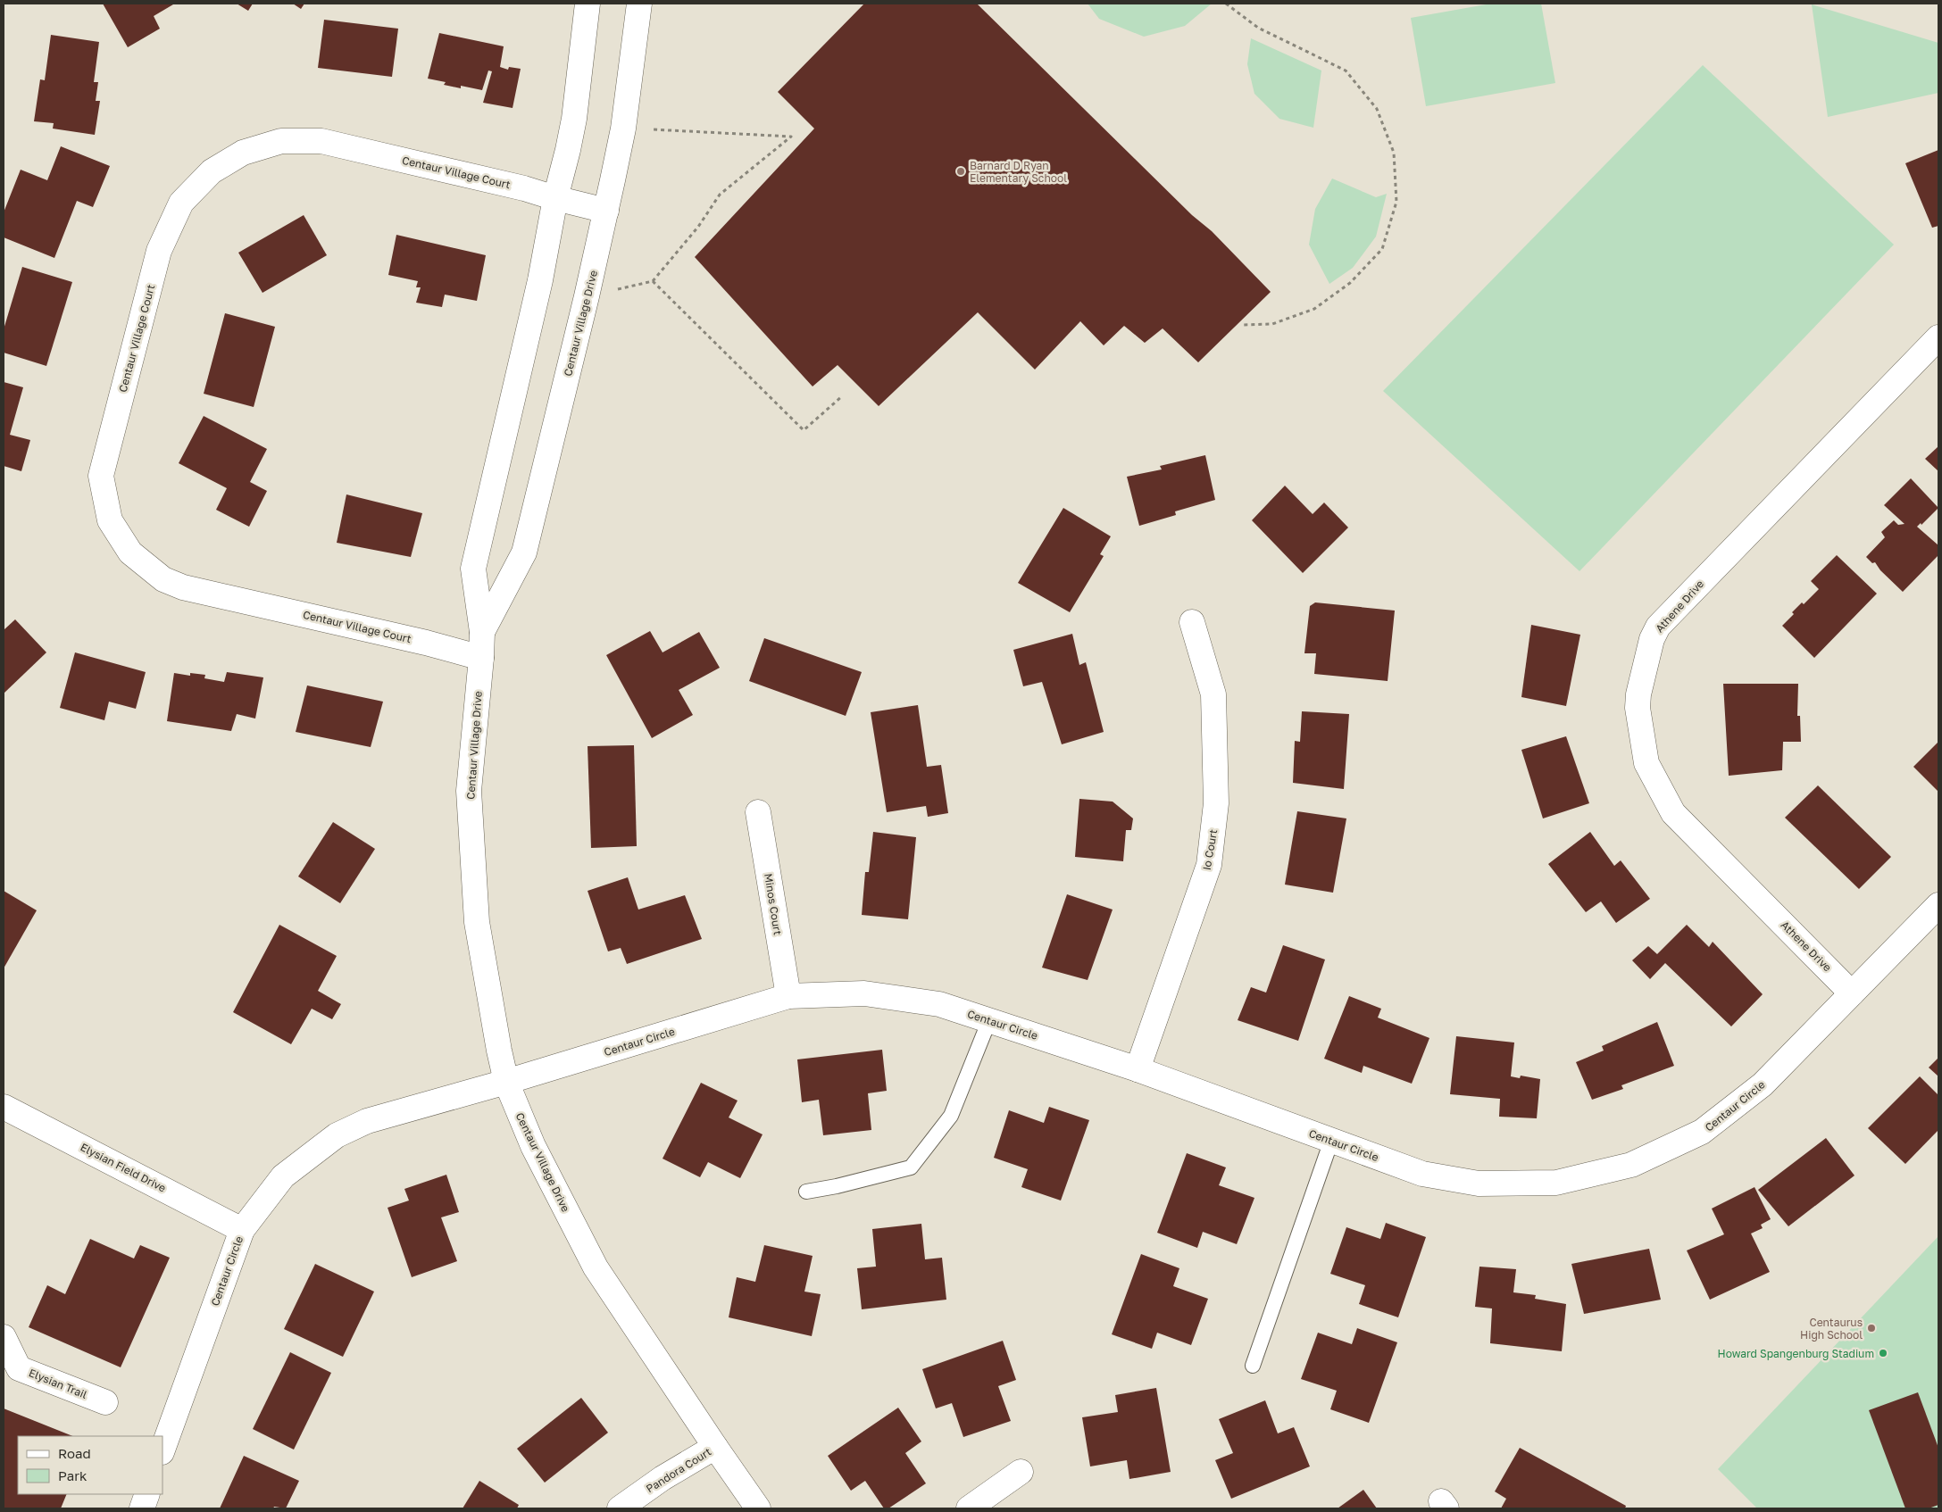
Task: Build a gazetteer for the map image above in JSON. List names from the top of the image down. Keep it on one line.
{"streets":{"street":["Centaur Village Court","Centaur Village Drive","Athene Drive","Io Court","Minos Court","Centaur Circle","Elysian Field Drive","Elysian Trail","Pandora Court"]},"crossings":[["Centaur Village Court","Centaur Village Drive"],["Centaur Village Drive","Centaur Circle"],["Centaur Village Drive","Pandora Court"],["Athene Drive","Centaur Circle"],["Io Court","Centaur Circle"],["Minos Court","Centaur Circle"],["Centaur Circle","Elysian Field Drive"]],"places":["Barnard D Ryan Elementary School","Centaurus High School","Howard Spangenburg Stadium"],"legend":["Road","Park"]}
